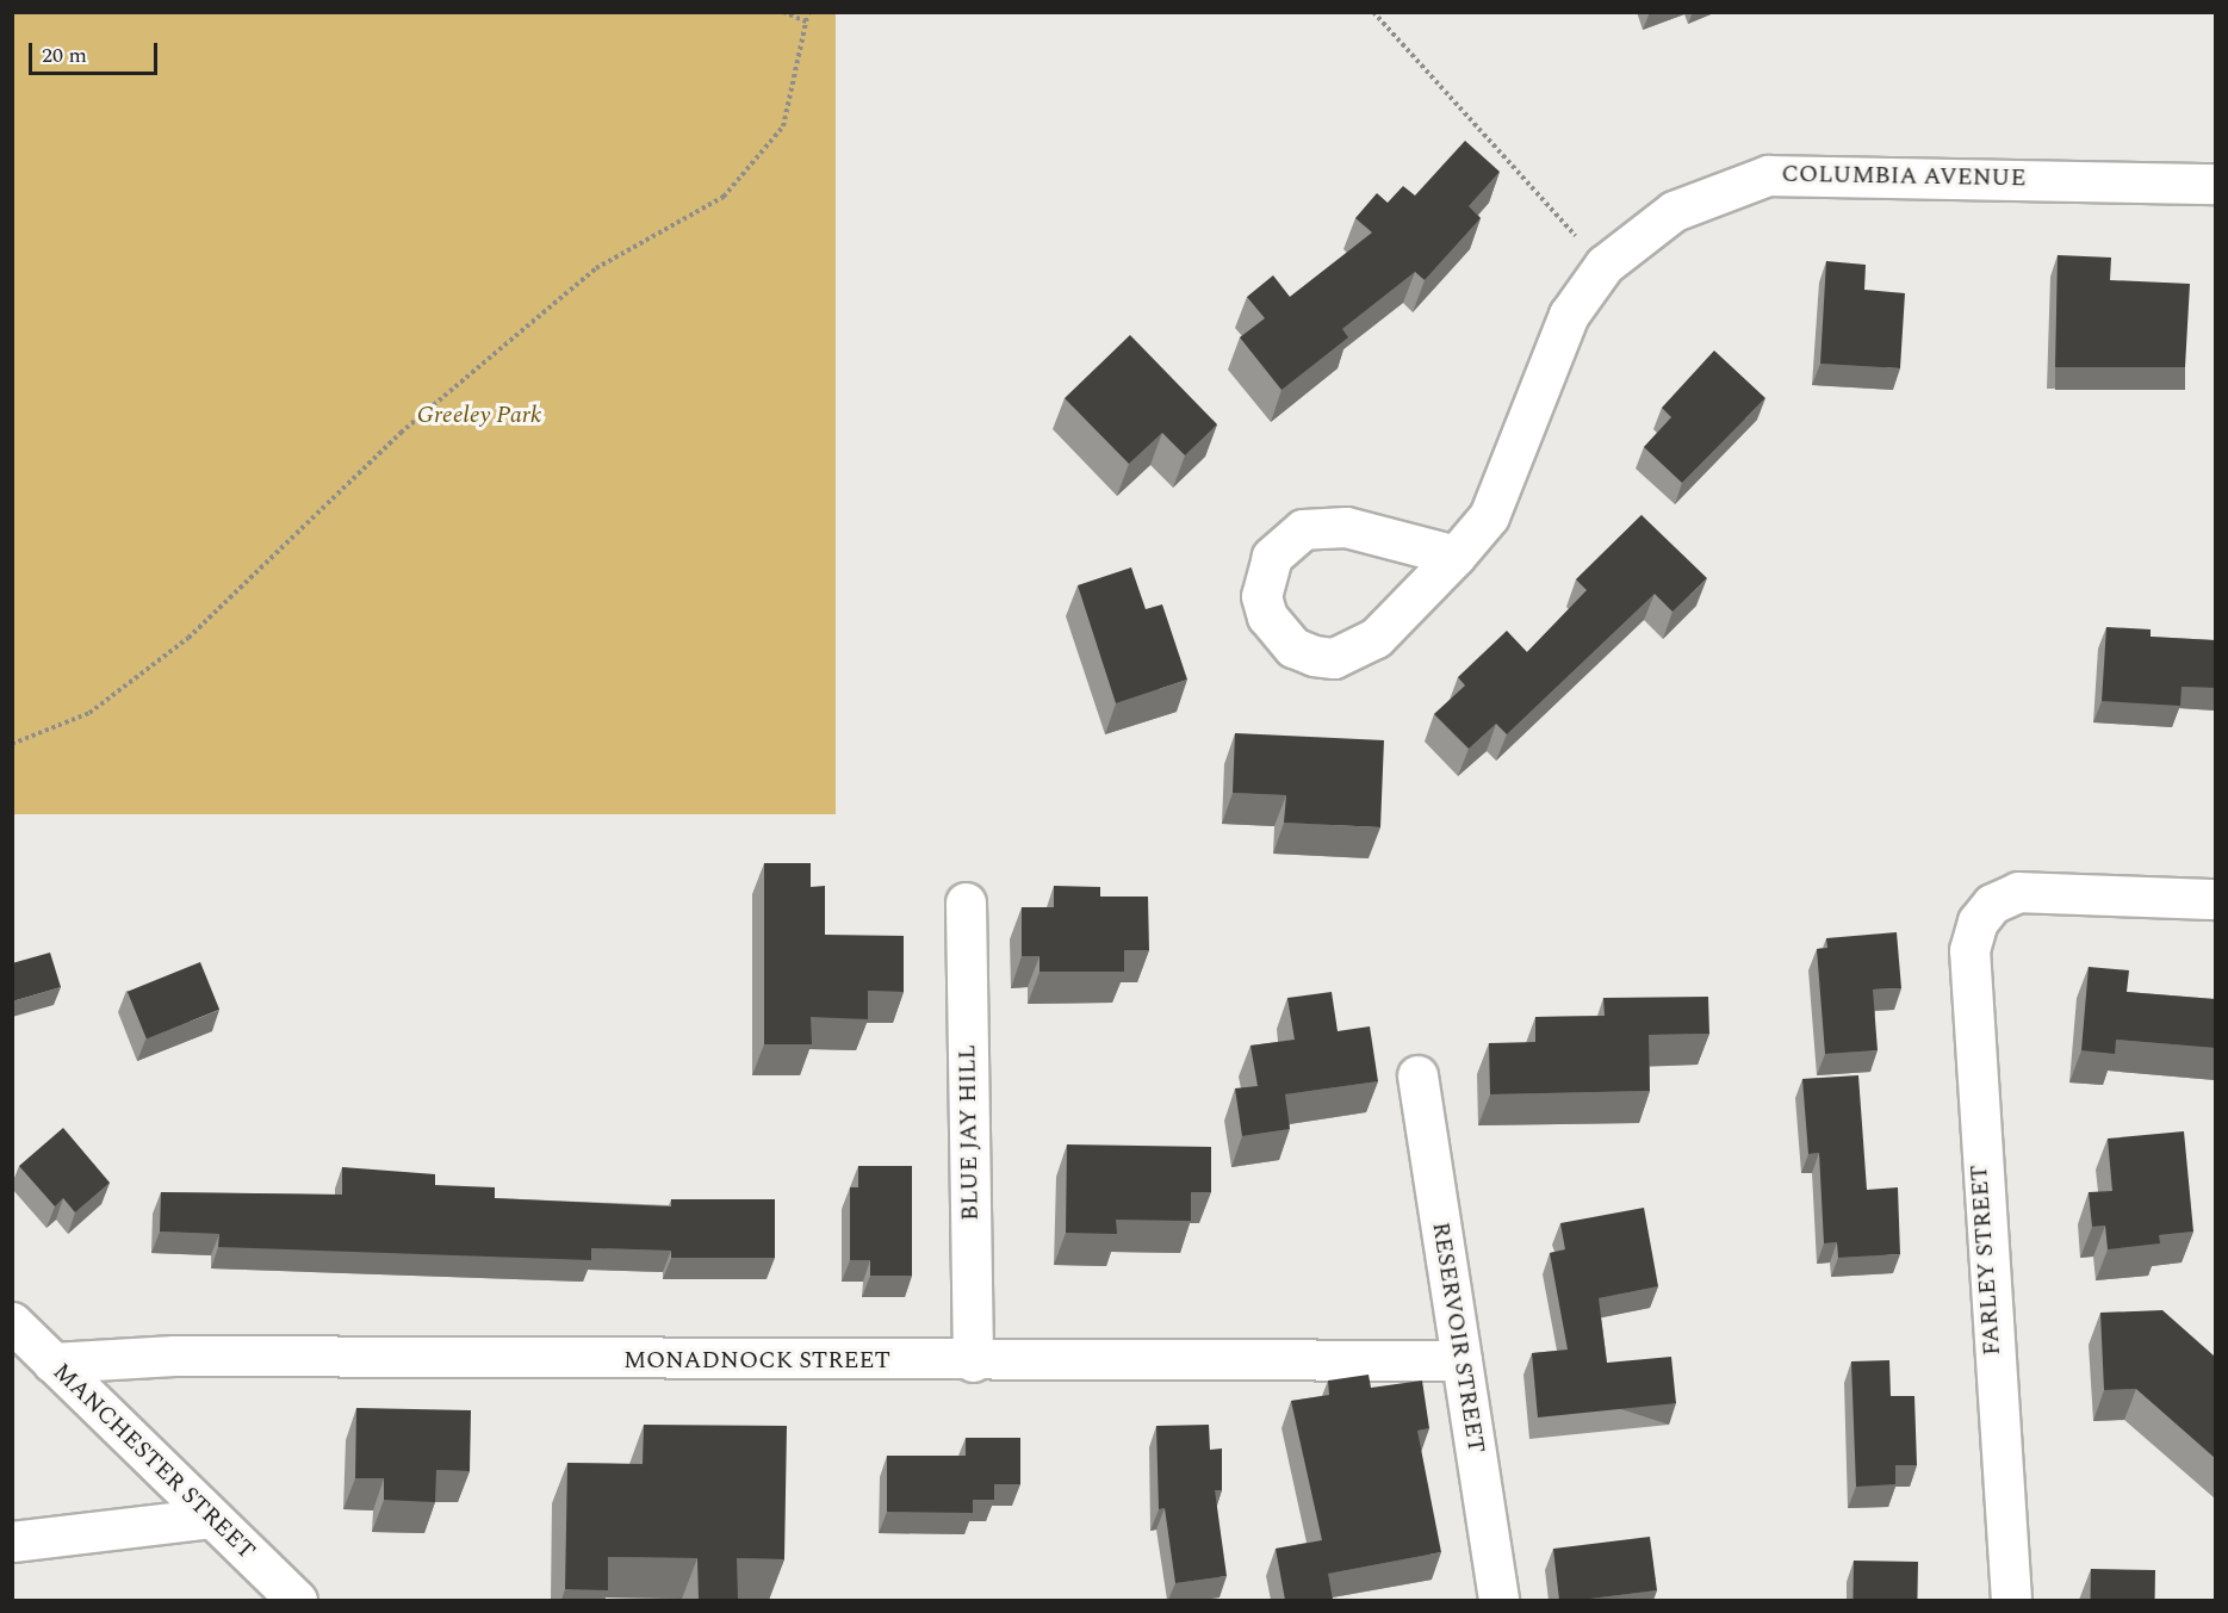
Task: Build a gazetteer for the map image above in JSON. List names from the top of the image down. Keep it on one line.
{"streets":{"street":["COLUMBIA AVENUE","BLUE JAY HILL","FARLEY STREET","RESERVOIR STREET","MONADNOCK STREET","MANCHESTER STREET"]},"crossings":[["BLUE JAY HILL","MONADNOCK STREET"],["RESERVOIR STREET","MONADNOCK STREET"],["MONADNOCK STREET","MANCHESTER STREET"]],"parks":["Greeley Park"],"scale_bar":"20 m"}
